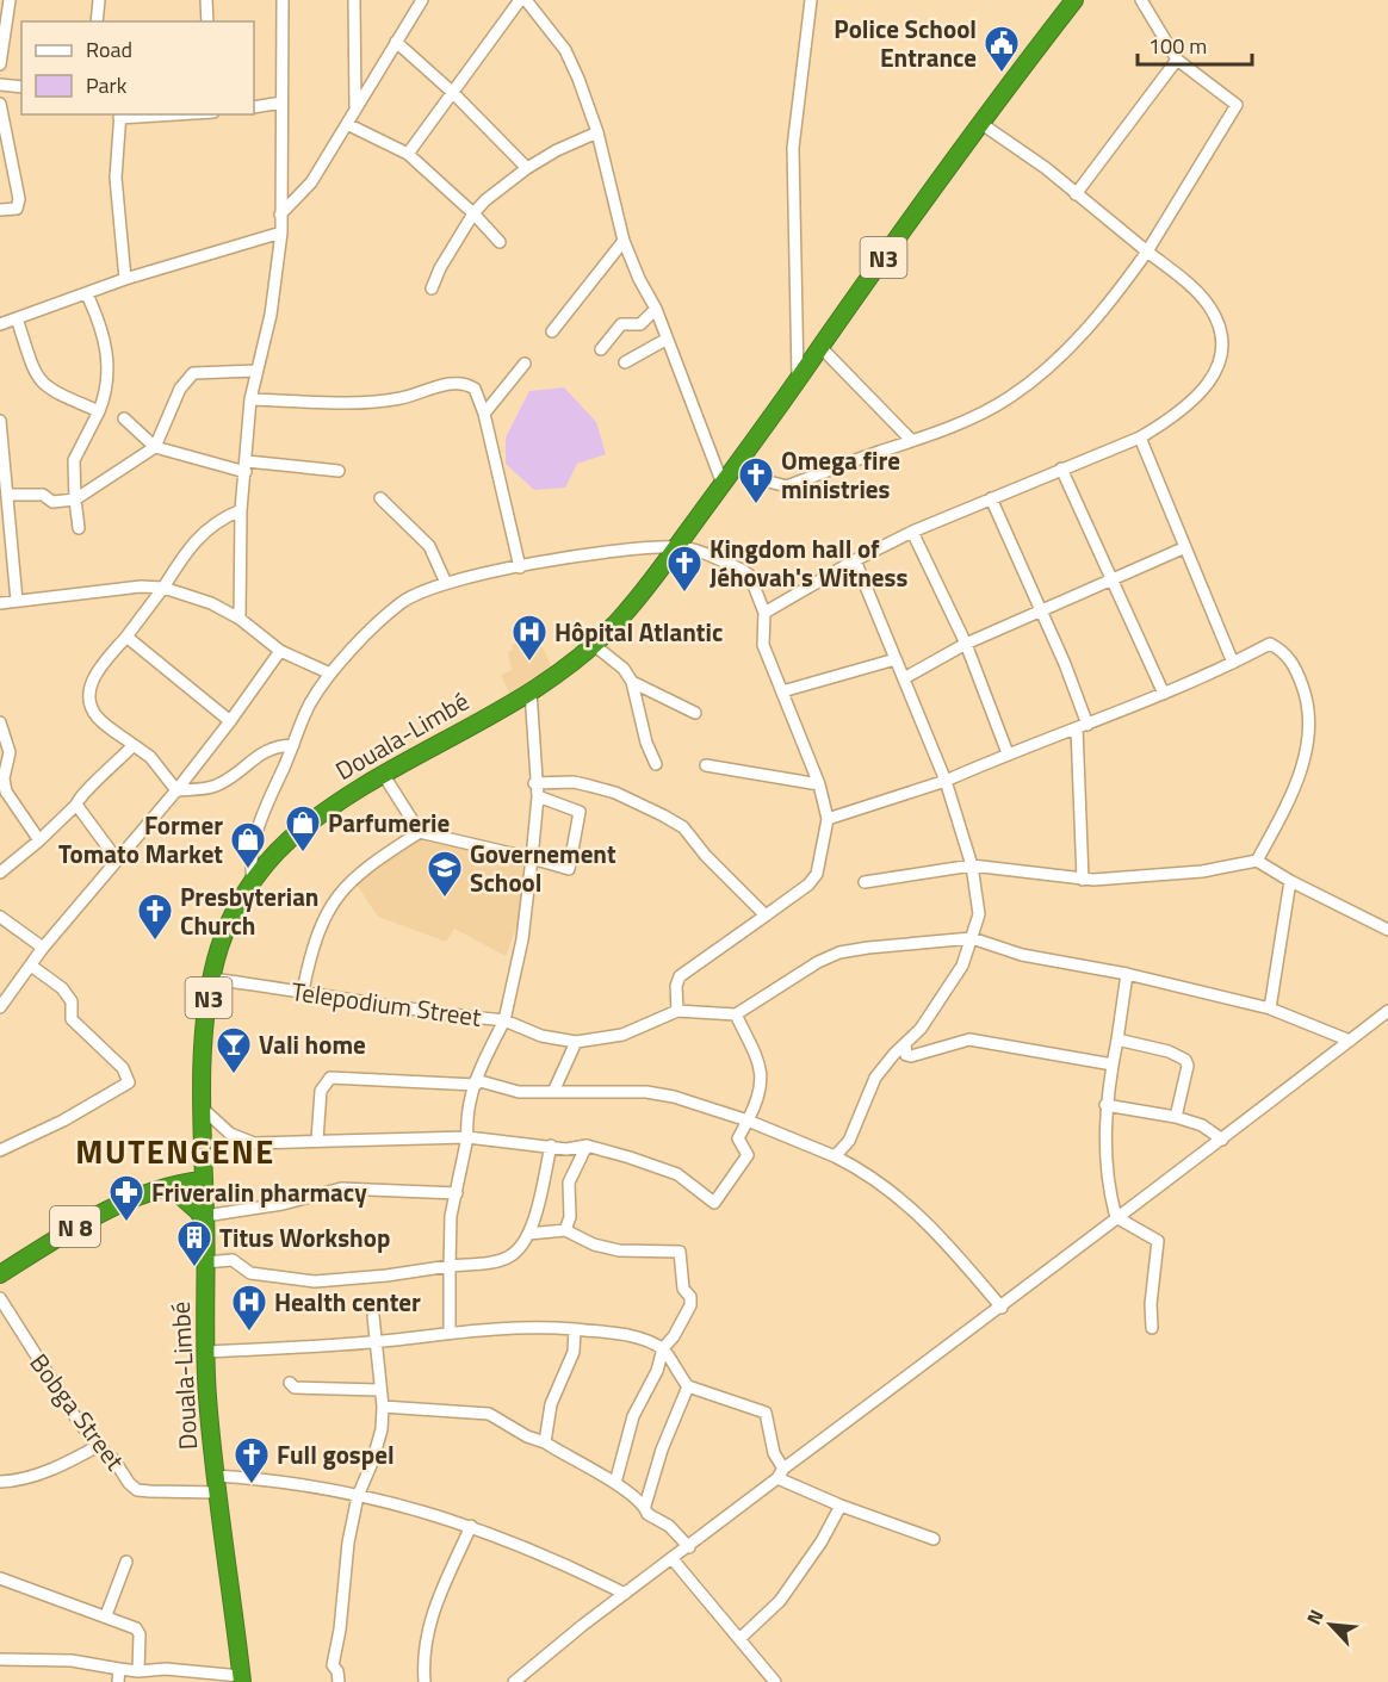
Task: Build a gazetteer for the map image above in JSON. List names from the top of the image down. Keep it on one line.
{"streets":{"highway":["N3","Douala-Limbé","N 8"],"street":["Telepodium Street","Bobga Street"]},"crossings":[["Douala-Limbé","Telepodium Street"],["Douala-Limbé","N 8"],["Douala-Limbé","Bobga Street"]],"districts":["MUTENGENE"],"places":{"public building":["Police School Entrance"],"church":["Omega fire ministries","Kingdom hall of Jéhovah's Witness","Presbyterian Church","Full gospel"],"hospital":["Hôpital Atlantic","Health center"],"shop":["Parfumerie","Former Tomato Market"],"school or university":["Governement School"],"bar":["Vali home"],"pharmacy":["Friveralin pharmacy"],"building":["Titus Workshop"]},"legend":["Road","Park"],"scale_bar":"100 m","north":"top left"}
